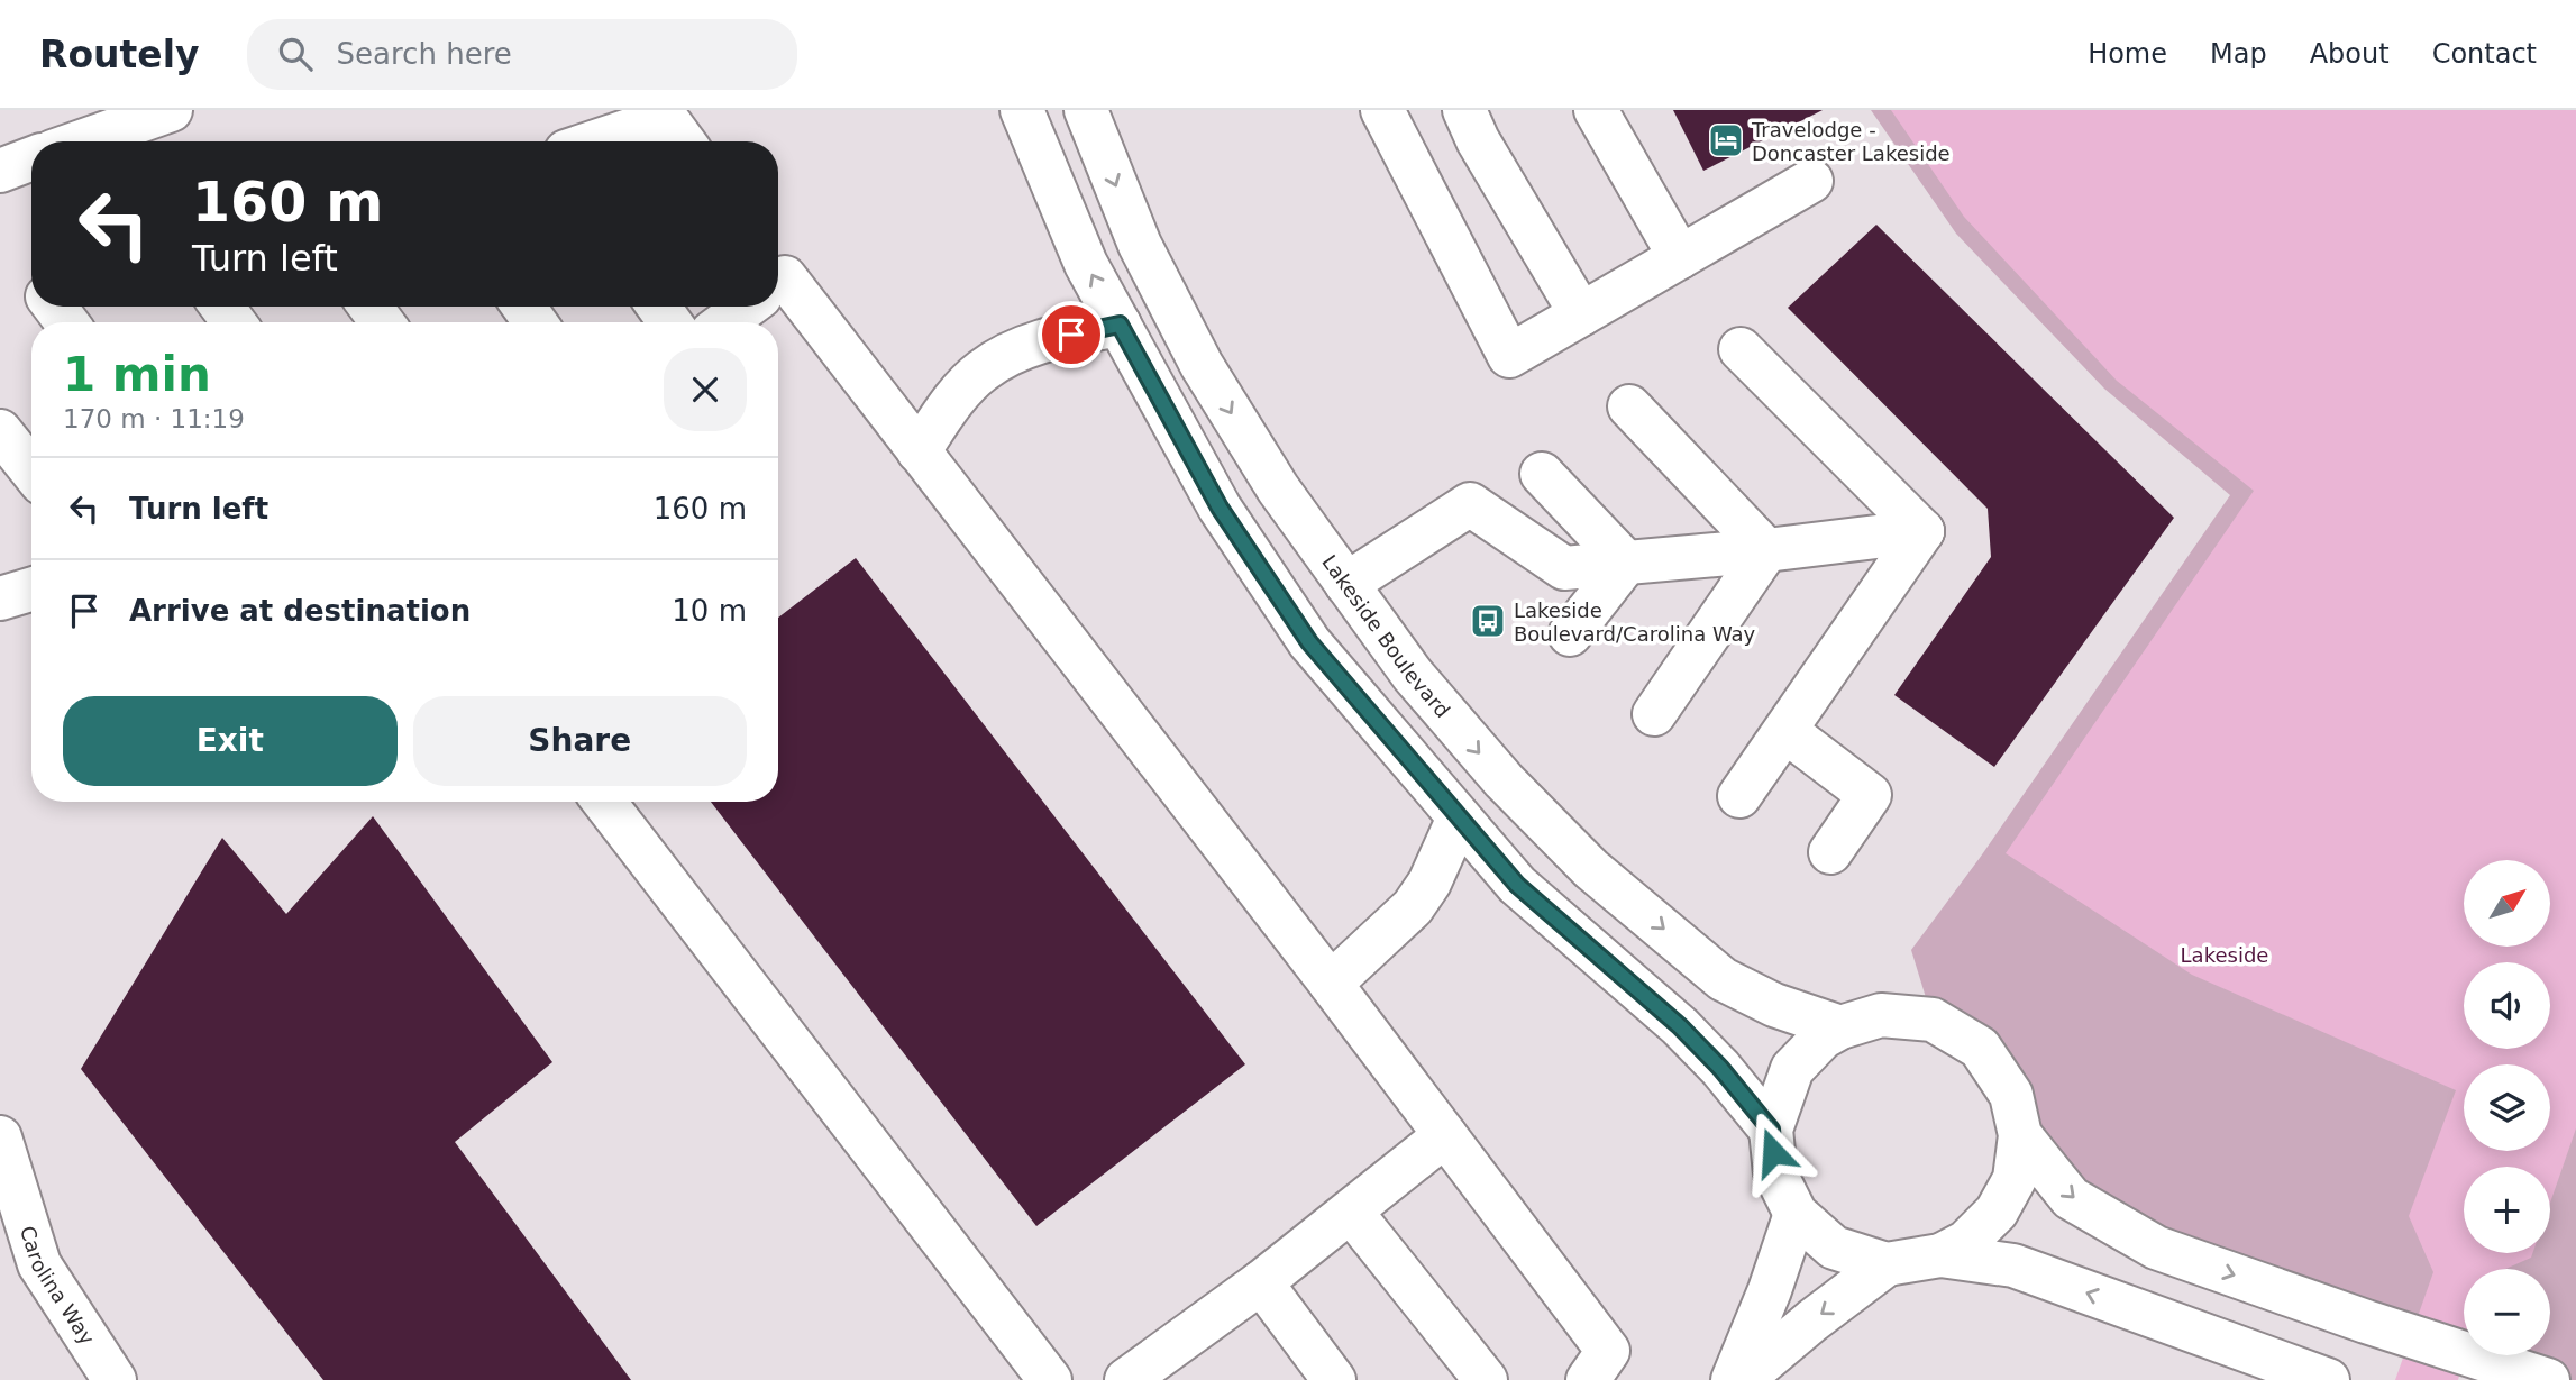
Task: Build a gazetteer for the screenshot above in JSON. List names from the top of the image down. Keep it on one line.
{"streets":{"street":["Lakeside Boulevard","Carolina Way"]},"parks":["Lakeside"],"places":{"hotel":["Travelodge - Doncaster Lakeside"],"bus stop":["Lakeside Boulevard/Carolina Way"]},"north":"top right","page":{"header":"Routely","search":"Search here","nav":["Home","Map","About","Contact"],"turn":["160 m","Turn left"],"heading":["1 min","170 m · 11:19"],"list":[{"name":"Turn left","value":"160 m"},{"name":"Arrive at destination","value":"10 m"}],"buttons":["Exit","Share"],"map_buttons":["+","−"]}}
